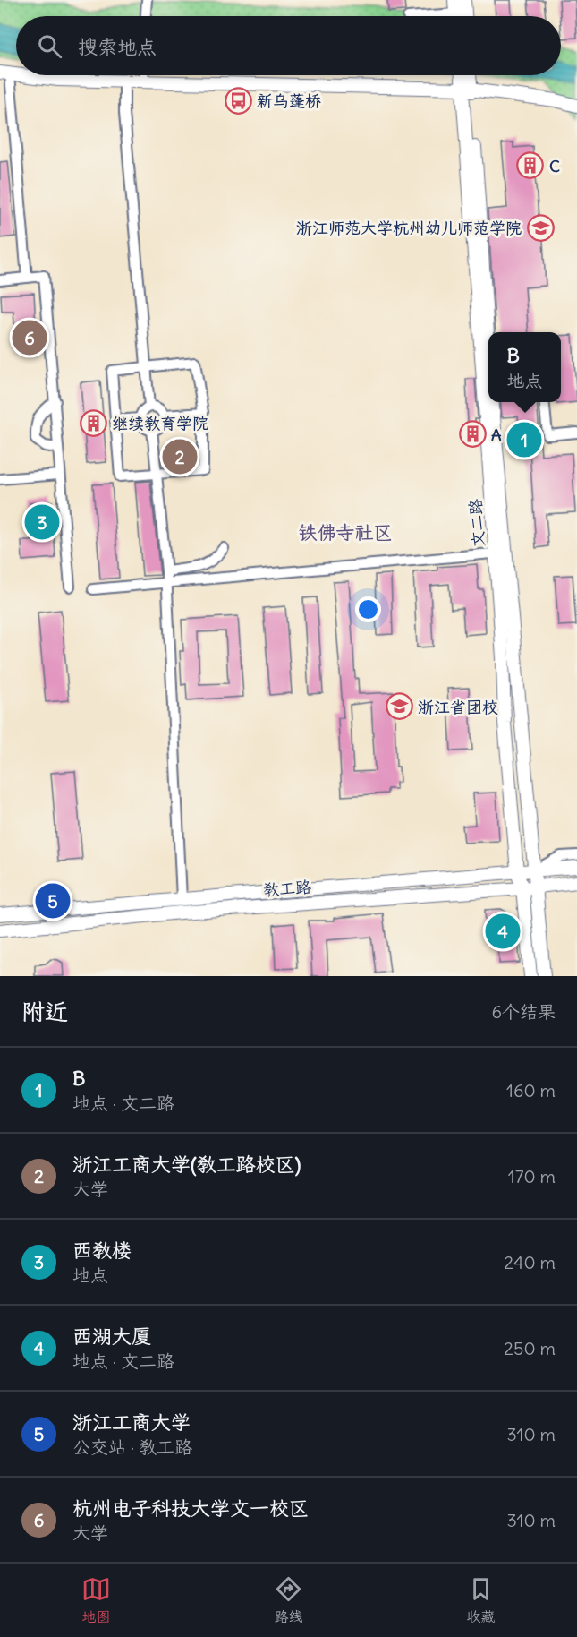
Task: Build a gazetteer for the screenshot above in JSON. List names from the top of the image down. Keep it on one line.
{"streets":{"main road":["文二路","教工路"]},"crossings":[["文二路","教工路"]],"districts":["铁佛寺社区"],"places":{"bus stop":["新乌蓬桥"],"building":["C","继续教育学院","A"],"school or university":["浙江师范大学杭州幼儿师范学院","浙江省团校"]},"page":{"search":"搜索地点","pins":["6","1","2","3","5","4"],"popup":["B","地点"],"heading":["附近","6个结果"],"list":[{"mark":"1","name":"B","note":"地点 · 文二路","value":"160 m"},{"mark":"2","name":"浙江工商大学(教工路校区)","note":"大学","value":"170 m"},{"mark":"3","name":"西教楼","note":"地点","value":"240 m"},{"mark":"4","name":"西湖大厦","note":"地点 · 文二路","value":"250 m"},{"mark":"5","name":"浙江工商大学","note":"公交站 · 教工路","value":"310 m"},{"mark":"6","name":"杭州电子科技大学文一校区","note":"大学","value":"310 m"}],"nav":["地图","路线","收藏"]}}
